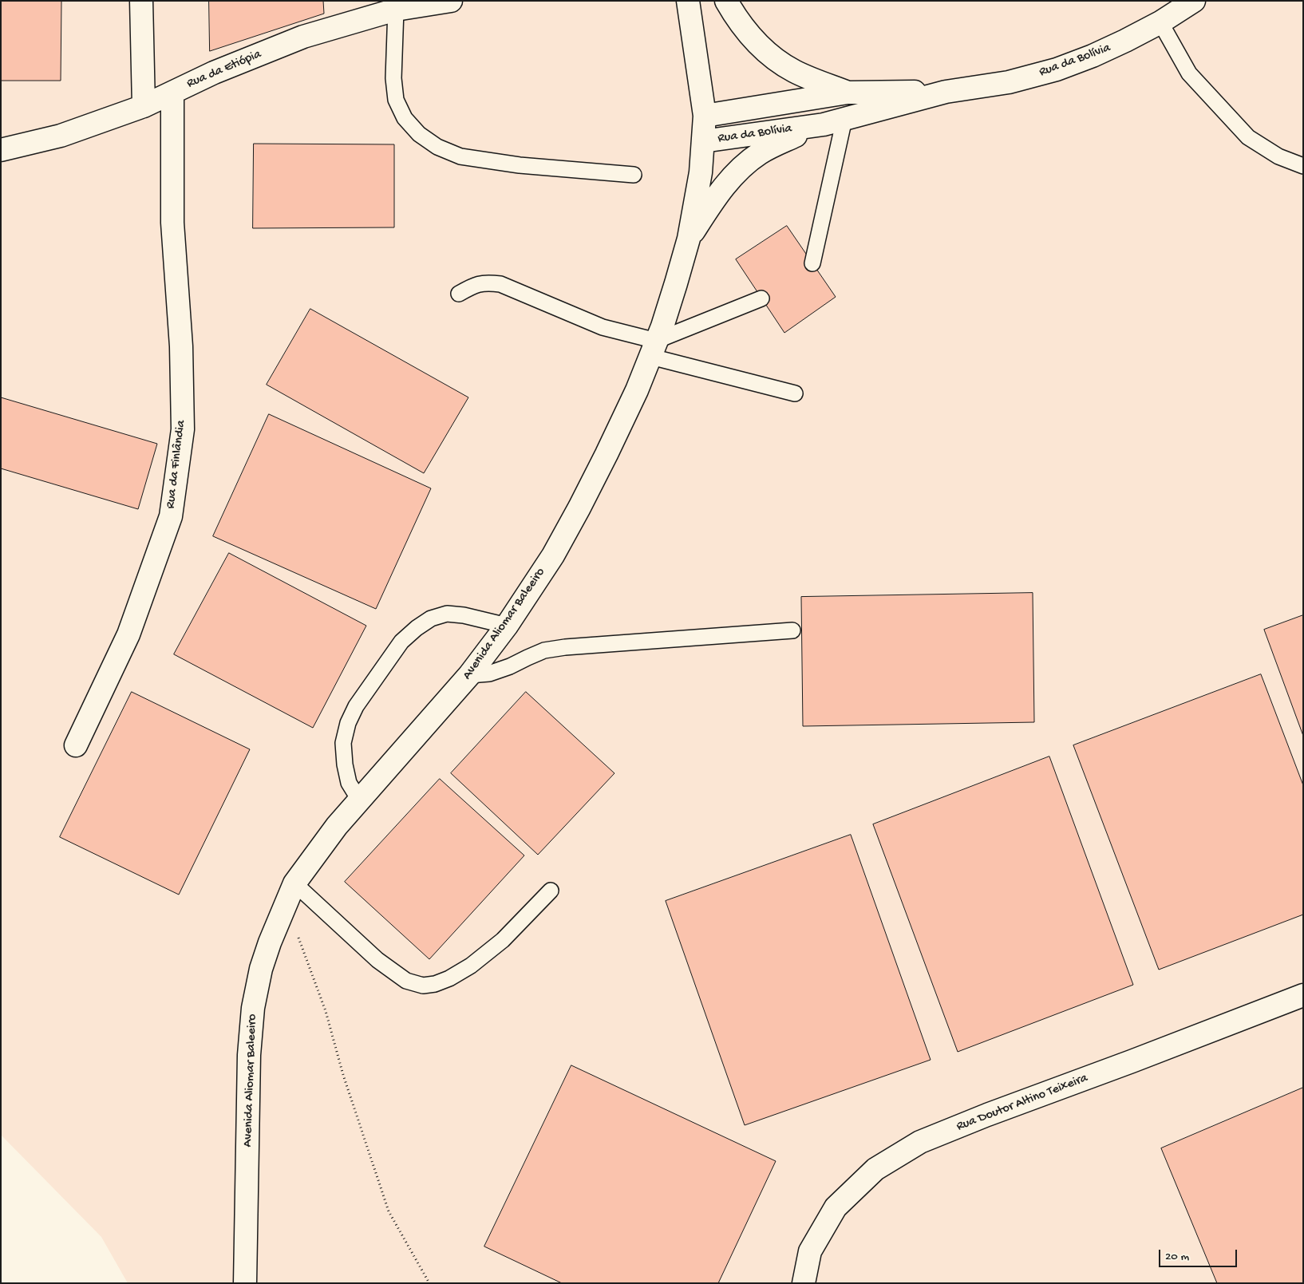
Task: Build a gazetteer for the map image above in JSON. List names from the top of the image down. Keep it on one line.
{"streets":{"main road":["Rua da Bolívia","Rua da Etiópia","Rua da Finlândia","Avenida Aliomar Baleeiro","Rua Doutor Altino Teixeira"]},"crossings":[["Rua da Bolívia","Avenida Aliomar Baleeiro"],["Rua da Etiópia","Rua da Finlândia"]],"scale_bar":"20 m"}
